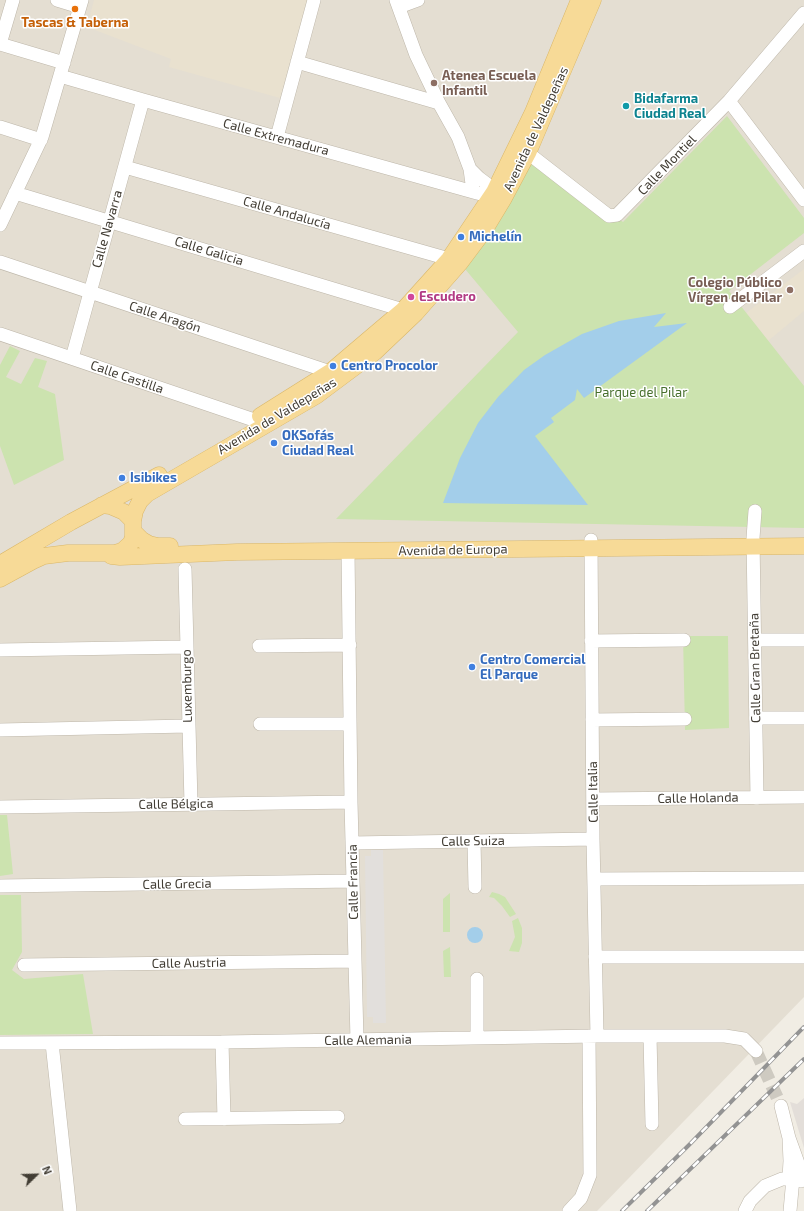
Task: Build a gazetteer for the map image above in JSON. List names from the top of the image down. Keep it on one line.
{"streets":{"main road":["Avenida de Valdepeñas","Avenida de Europa"],"street":["Calle Extremadura","Calle Montiel","Calle Andalucía","Calle Navarra","Calle Galicia","Calle Aragón","Calle Castilla","Calle Gran Bretaña","Luxemburgo","Calle Italia","Calle Holanda","Calle Bélgica","Calle Suiza","Calle Francia","Calle Grecia","Calle Austria","Calle Alemania"]},"crossings":[["Avenida de Valdepeñas","Calle Extremadura"],["Avenida de Valdepeñas","Calle Montiel"],["Avenida de Valdepeñas","Calle Andalucía"],["Avenida de Valdepeñas","Calle Galicia"],["Avenida de Valdepeñas","Calle Aragón"],["Avenida de Valdepeñas","Calle Castilla"],["Avenida de Valdepeñas","Avenida de Europa"],["Calle Extremadura","Calle Navarra"],["Calle Andalucía","Calle Navarra"],["Calle Navarra","Calle Galicia"],["Calle Navarra","Calle Aragón"],["Calle Navarra","Calle Castilla"],["Avenida de Europa","Calle Gran Bretaña"],["Avenida de Europa","Calle Italia"],["Avenida de Europa","Calle Francia"],["Calle Gran Bretaña","Calle Holanda"],["Luxemburgo","Calle Bélgica"],["Calle Italia","Calle Holanda"],["Calle Italia","Calle Suiza"],["Calle Italia","Calle Alemania"],["Calle Bélgica","Calle Francia"],["Calle Suiza","Calle Francia"],["Calle Francia","Calle Grecia"],["Calle Francia","Calle Austria"],["Calle Francia","Calle Alemania"]],"parks":["Parque del Pilar"],"places":["Tascas & Taberna","Atenea Escuela Infantil","Bidafarma Ciudad Real","Michelín","Colegio Público Vírgen del Pilar","Escudero","Centro Procolor","OKSofás Ciudad Real","Isibikes","Centro Comercial El Parque"],"north":"top right"}
